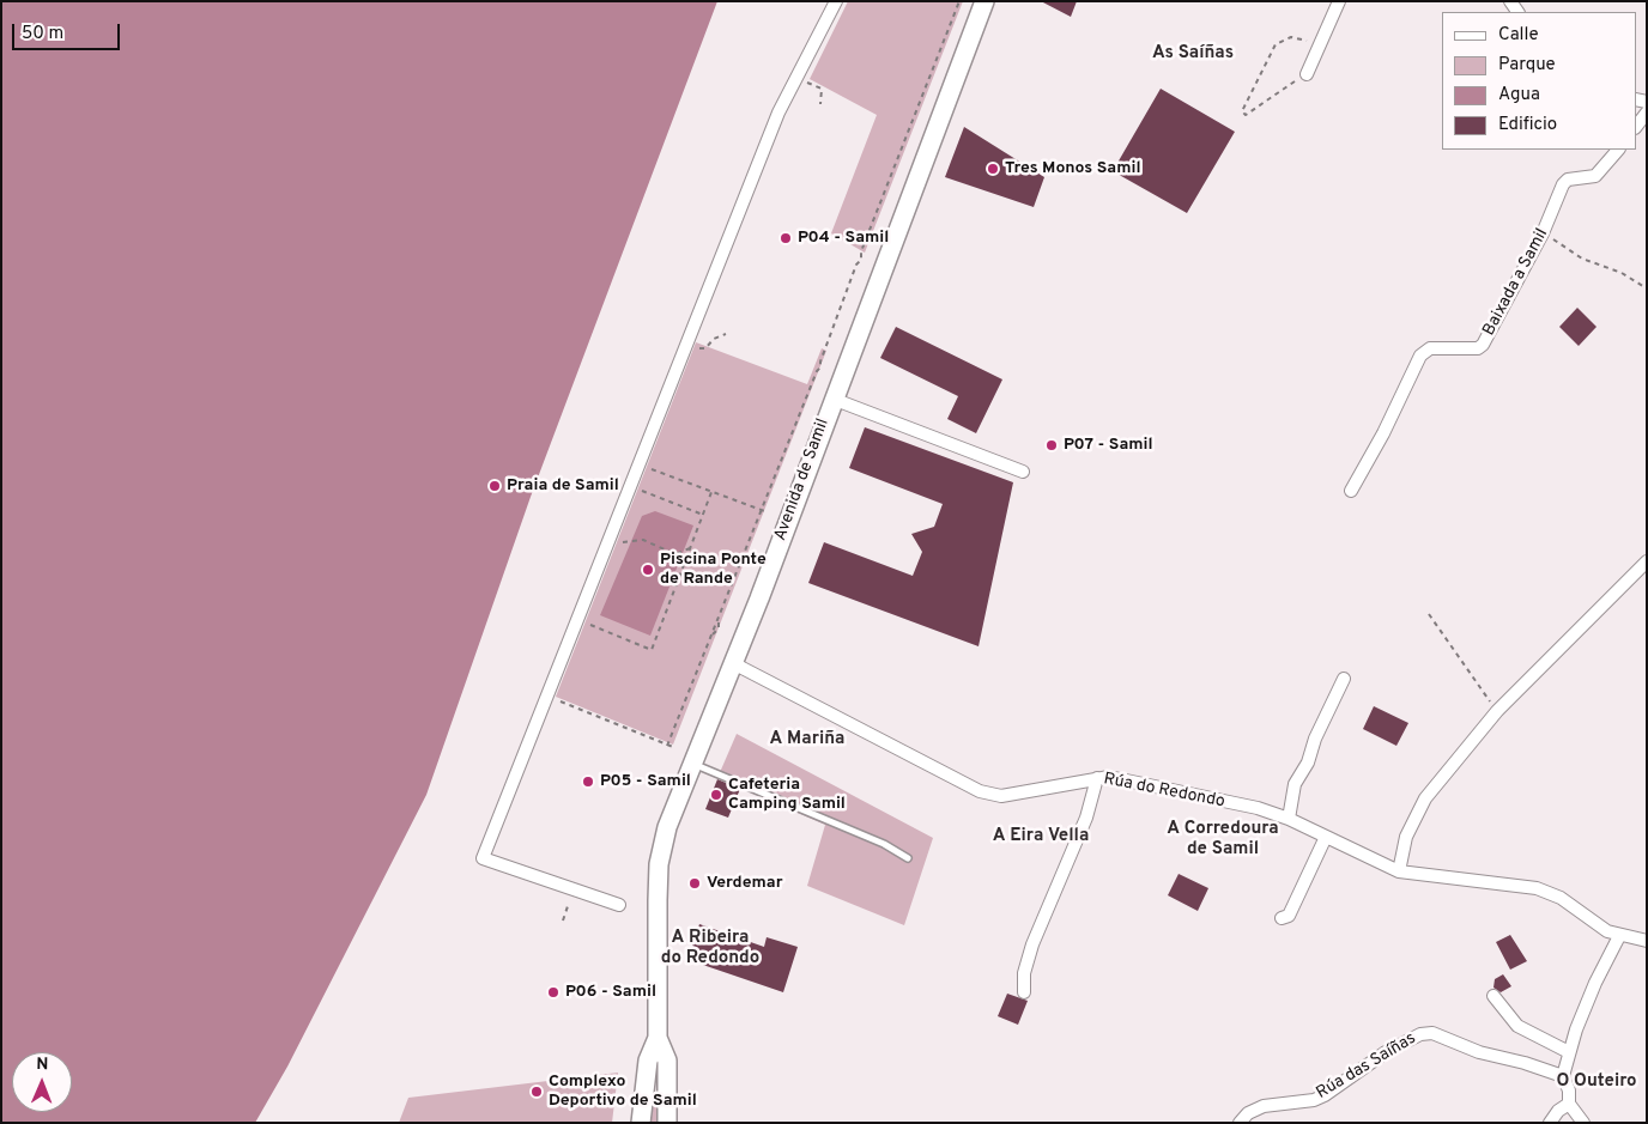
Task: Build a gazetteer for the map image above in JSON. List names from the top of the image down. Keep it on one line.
{"streets":{"main road":["Avenida de Samil"],"street":["Baixada a Samil","Rúa do Redondo","Rúa das Saíñas"]},"crossings":[["Avenida de Samil","Rúa do Redondo"]],"districts":["As Saíñas","A Mariña","A Corredoura de Samil","A Eira Vella","A Ribeira do Redondo","O Outeiro"],"places":["Tres Monos Samil","P04 - Samil","P07 - Samil","Praia de Samil","Piscina Ponte de Rande","P05 - Samil","Cafeteria Camping Samil","Verdemar","P06 - Samil","Complexo Deportivo de Samil"],"legend":["Calle","Parque","Agua","Edificio"],"scale_bar":"50 m","north":"top"}
